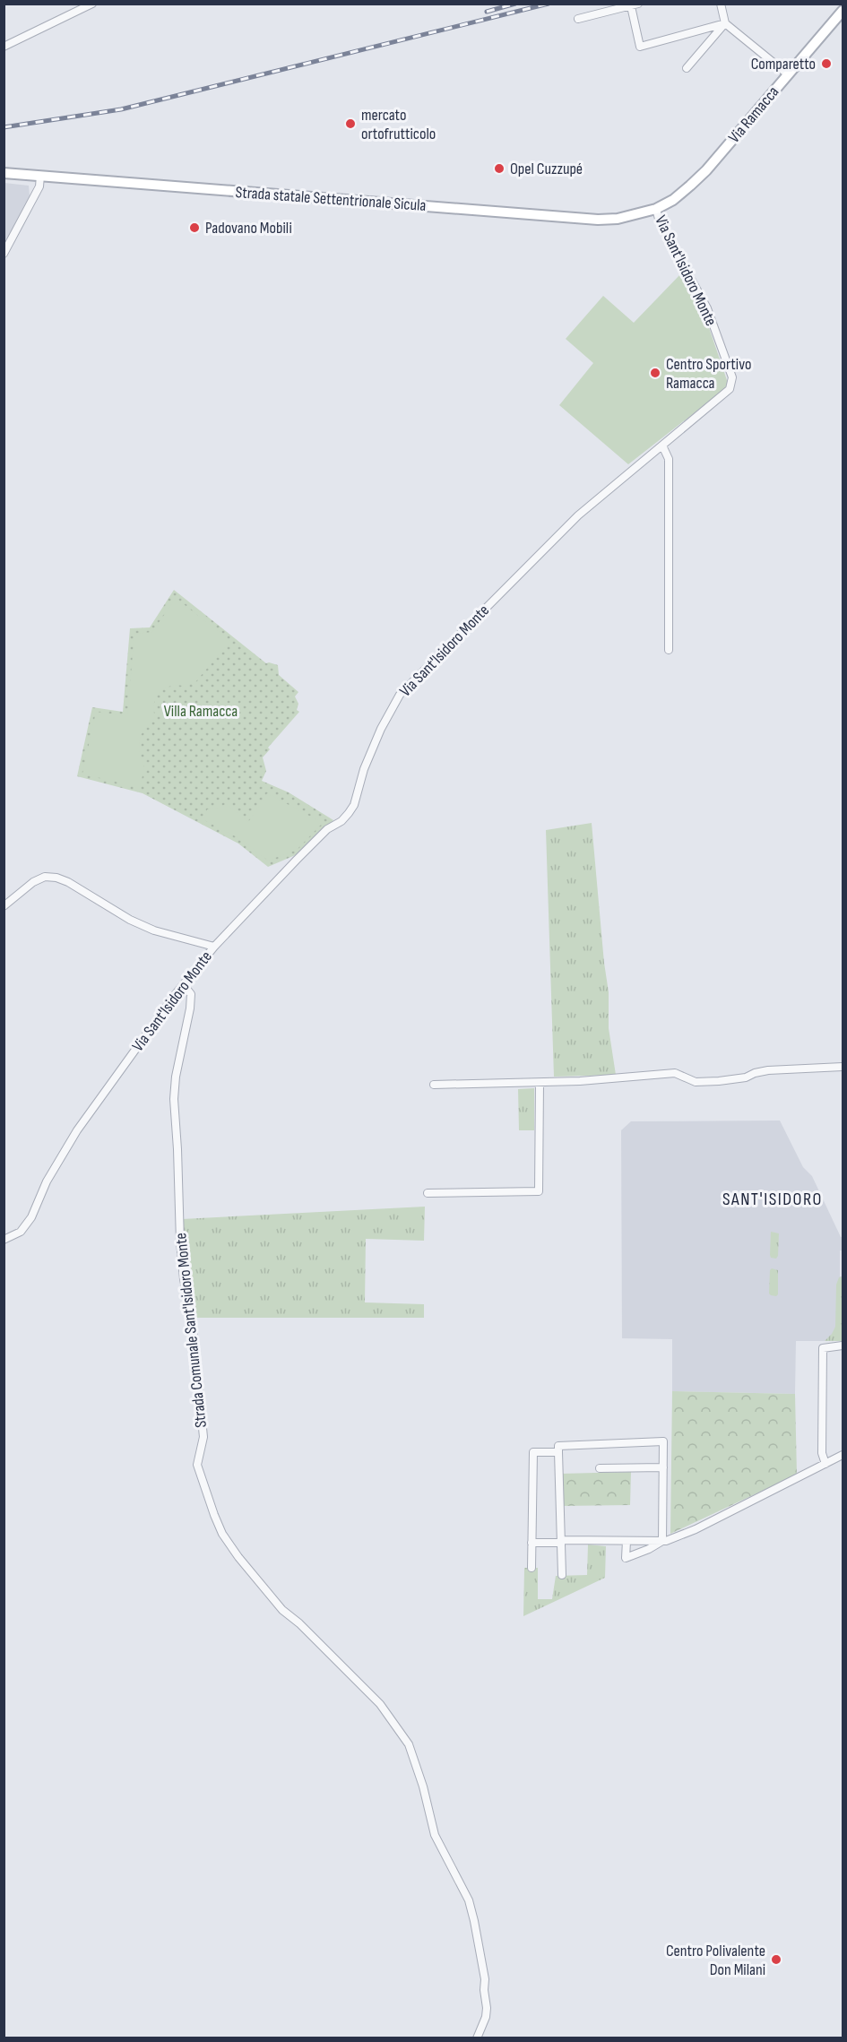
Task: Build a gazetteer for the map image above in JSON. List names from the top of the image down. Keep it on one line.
{"streets":{"main road":["Via Ramacca","Strada statale Settentrionale Sicula"],"street":["Via Sant'Isidoro Monte","Strada Comunale Sant'Isidoro Monte"]},"crossings":[["Via Ramacca","Strada statale Settentrionale Sicula"],["Via Ramacca","Via Sant'Isidoro Monte"],["Strada statale Settentrionale Sicula","Via Sant'Isidoro Monte"],["Via Sant'Isidoro Monte","Strada Comunale Sant'Isidoro Monte"]],"districts":["SANT'ISIDORO"],"parks":["Villa Ramacca"],"places":["Comparetto","mercato ortofrutticolo","Opel Cuzzupé","Padovano Mobili","Centro Sportivo Ramacca","Centro Polivalente Don Milani"]}
